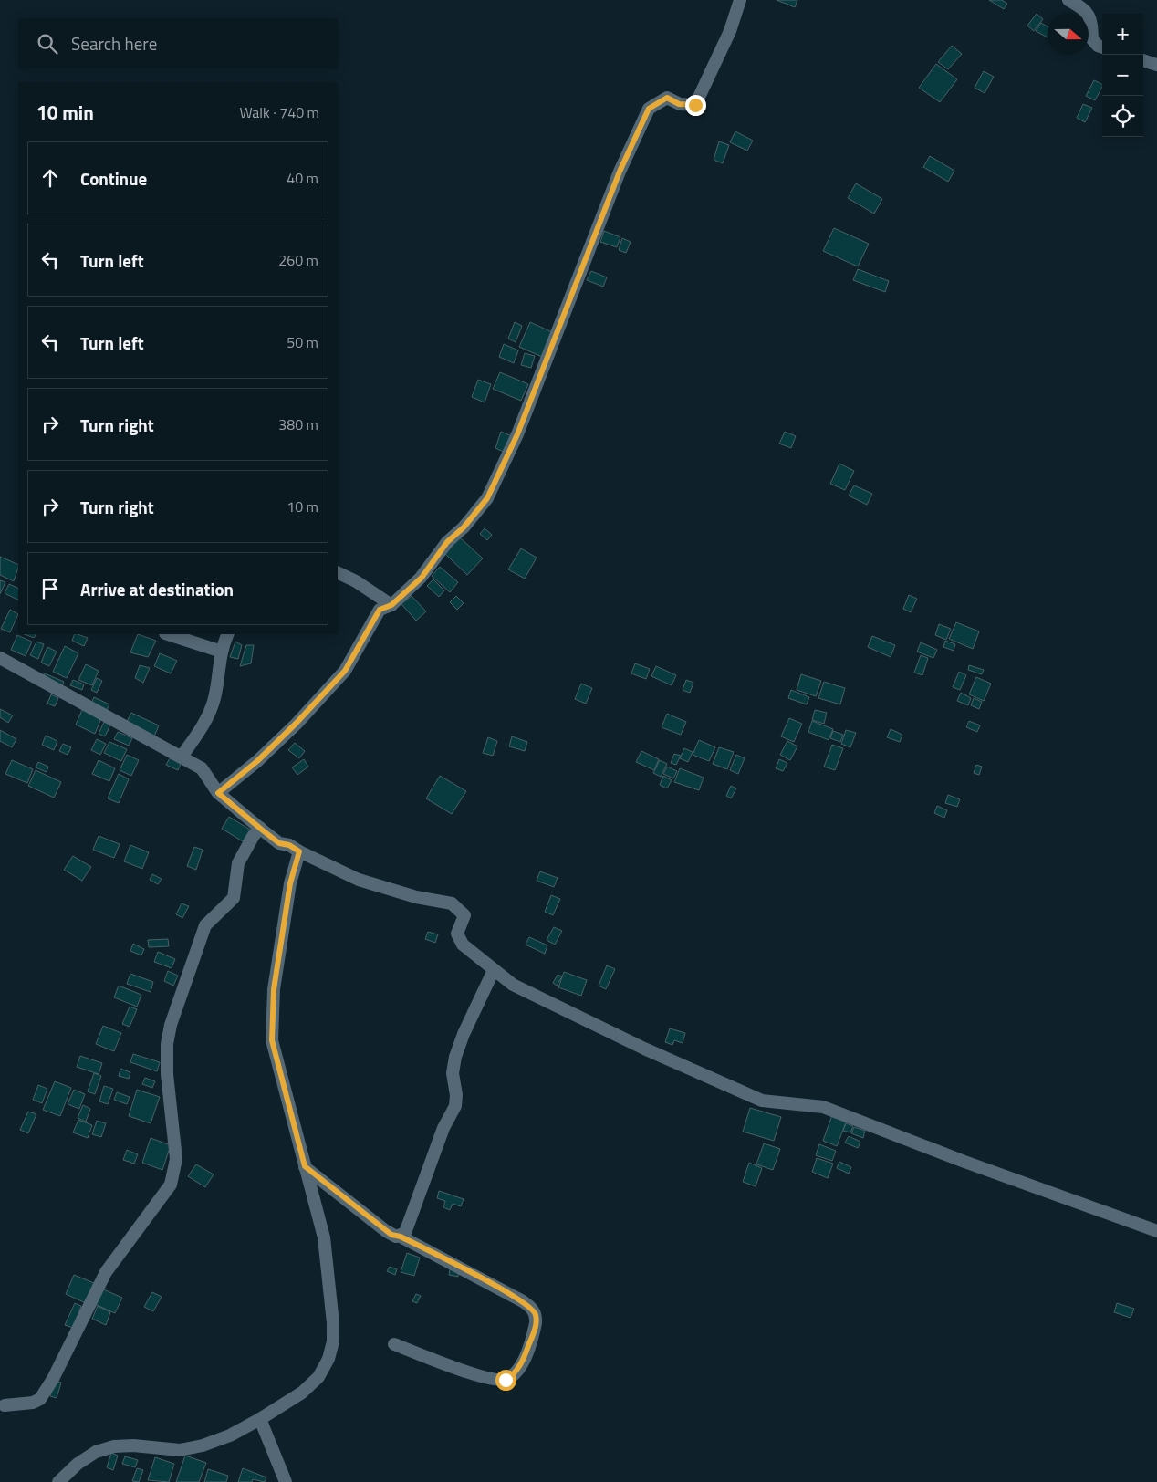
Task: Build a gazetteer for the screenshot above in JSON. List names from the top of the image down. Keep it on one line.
{"north":"right","page":{"map_buttons":["+","−"],"search":"Search here","heading":["10 min","Walk · 740 m"],"list":[["Continue","40 m"],["Turn left","260 m"],["Turn left","50 m"],["Turn right","380 m"],["Turn right","10 m"],"Arrive at destination"]}}
